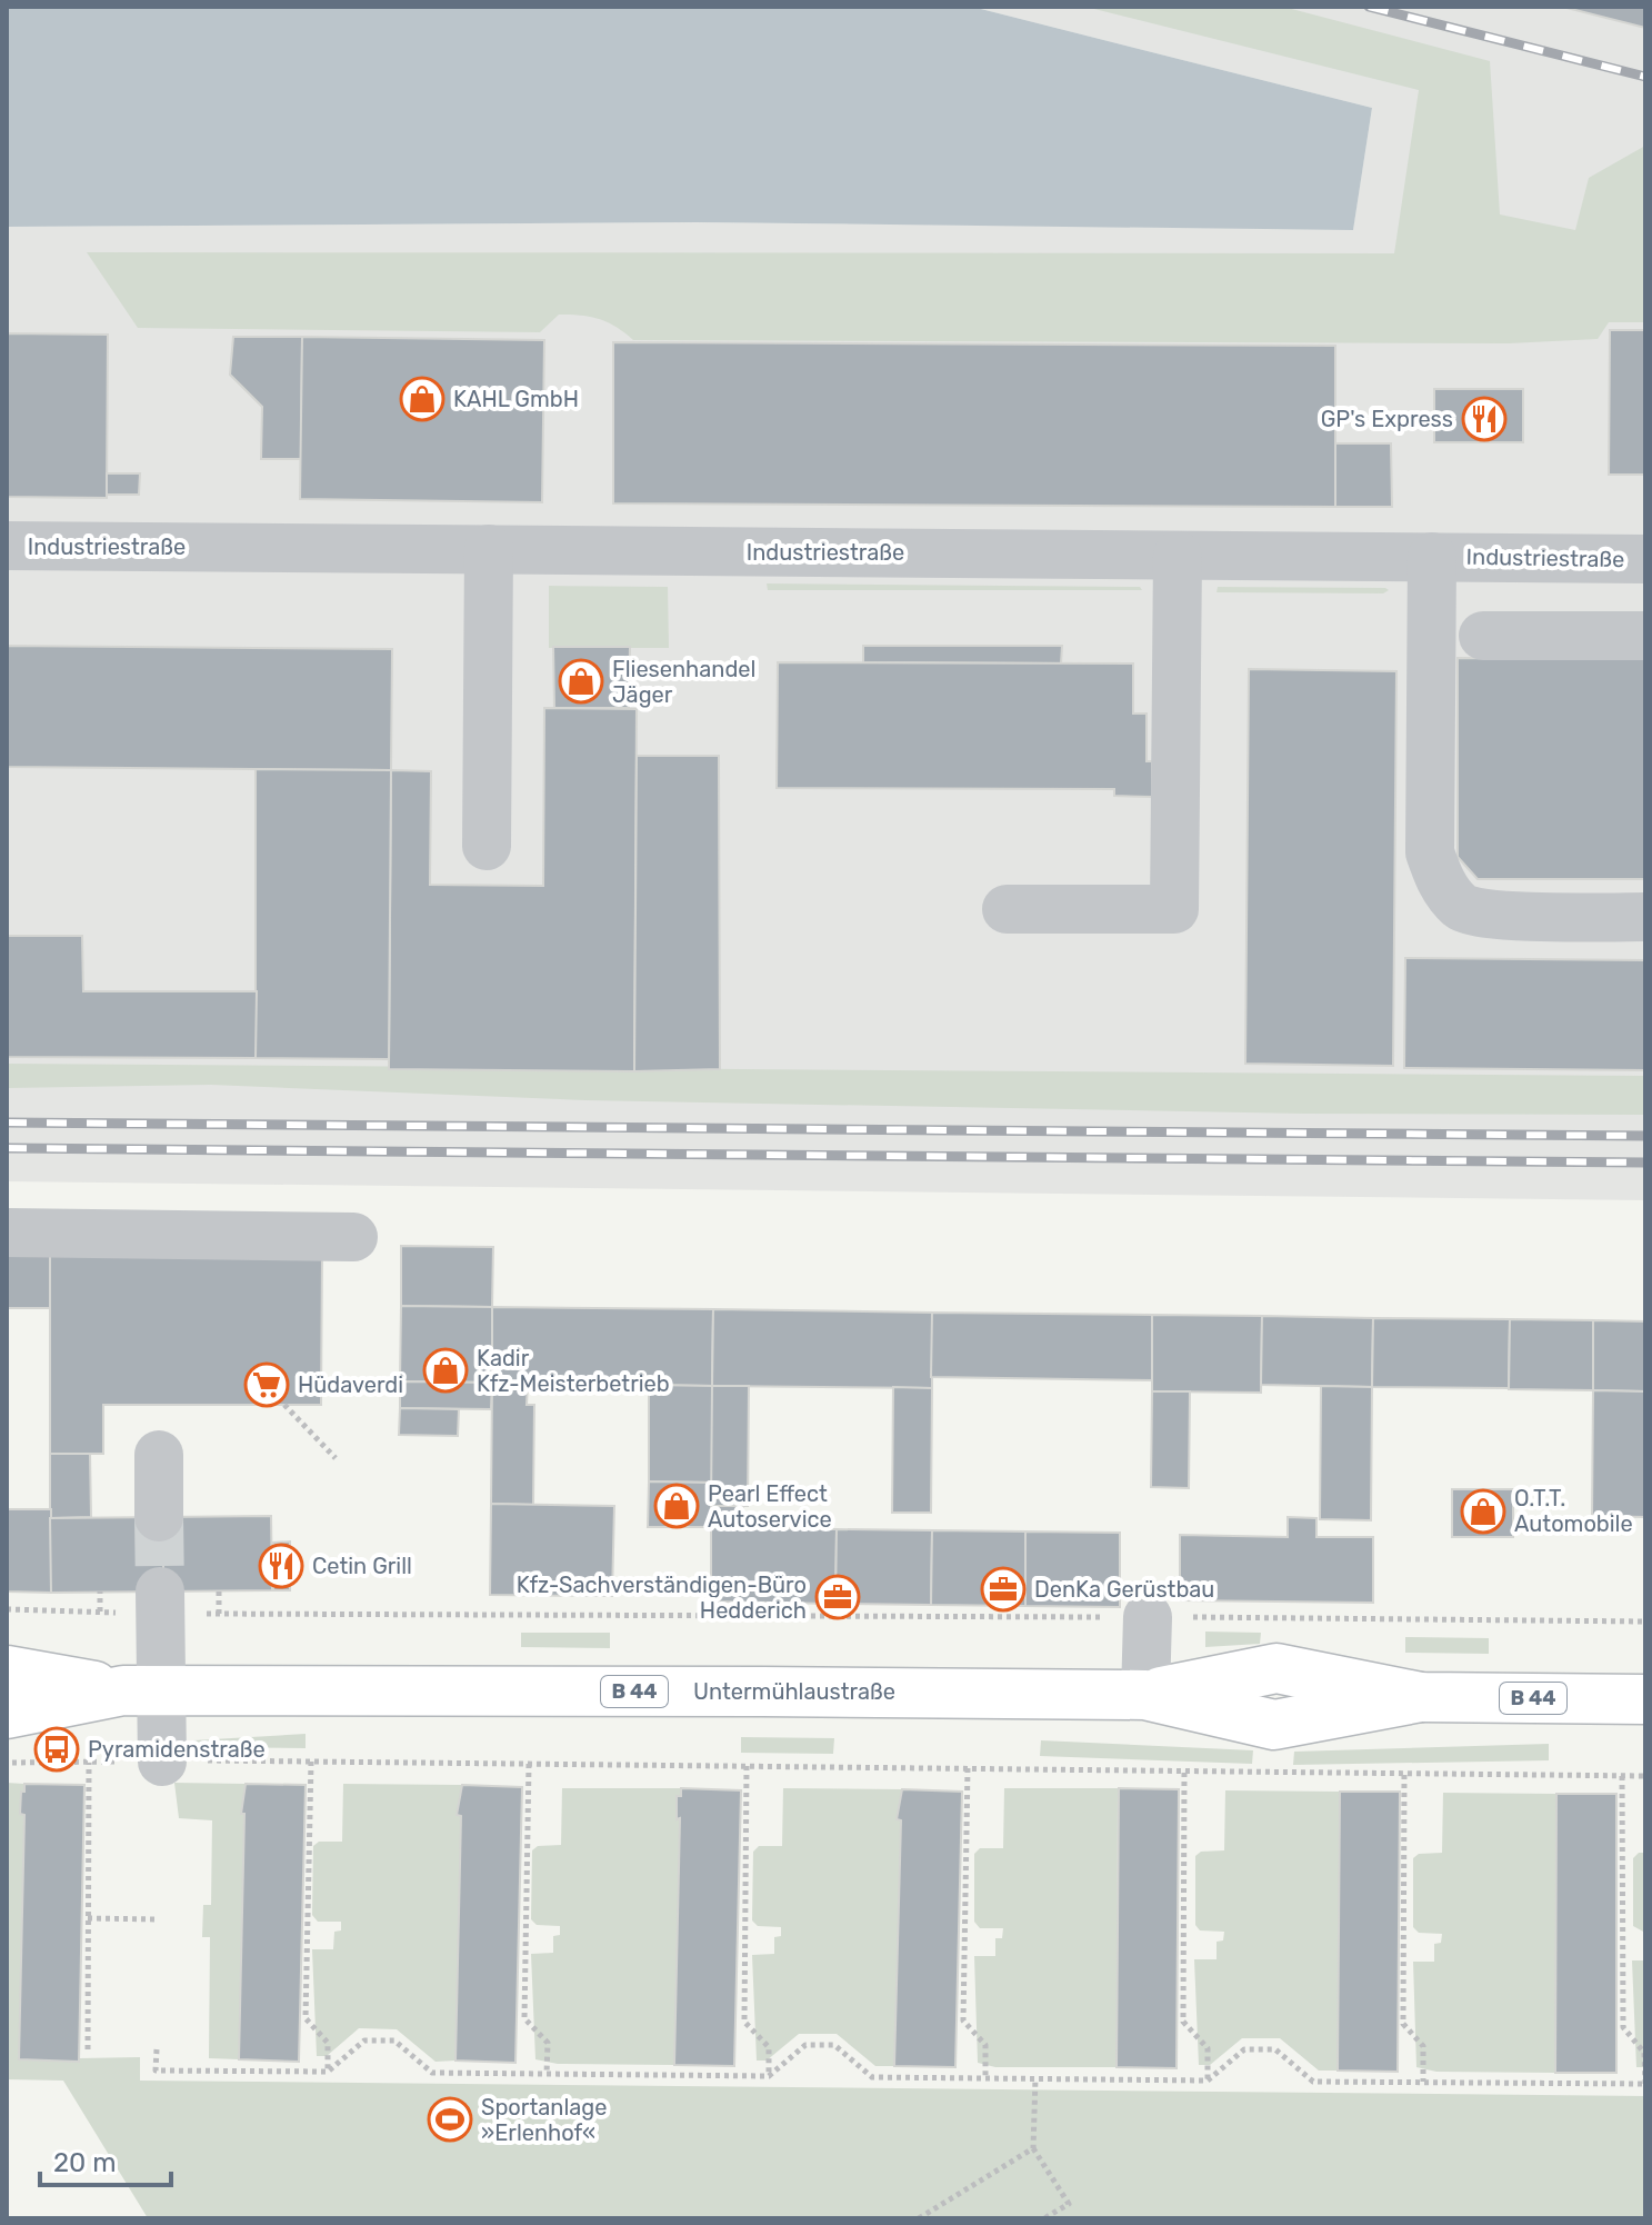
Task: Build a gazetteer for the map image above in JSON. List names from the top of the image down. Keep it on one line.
{"streets":{"main road":["B 44","Untermühlaustraße"],"street":["Industriestraße"]},"places":{"shop":["KAHL GmbH","Fliesenhandel Jäger","Kadir Kfz-Meisterbetrieb","Pearl Effect Autoservice","O.T.T. Automobile"],"restaurant":["GP's Express","Cetin Grill"],"supermarket":["Hüdaverdi"],"office":["DenKa Gerüstbau","Kfz-Sachverständigen-Büro Hedderich"],"bus stop":["Pyramidenstraße"],"sports":["Sportanlage »Erlenhof«"]},"scale_bar":"20 m"}
